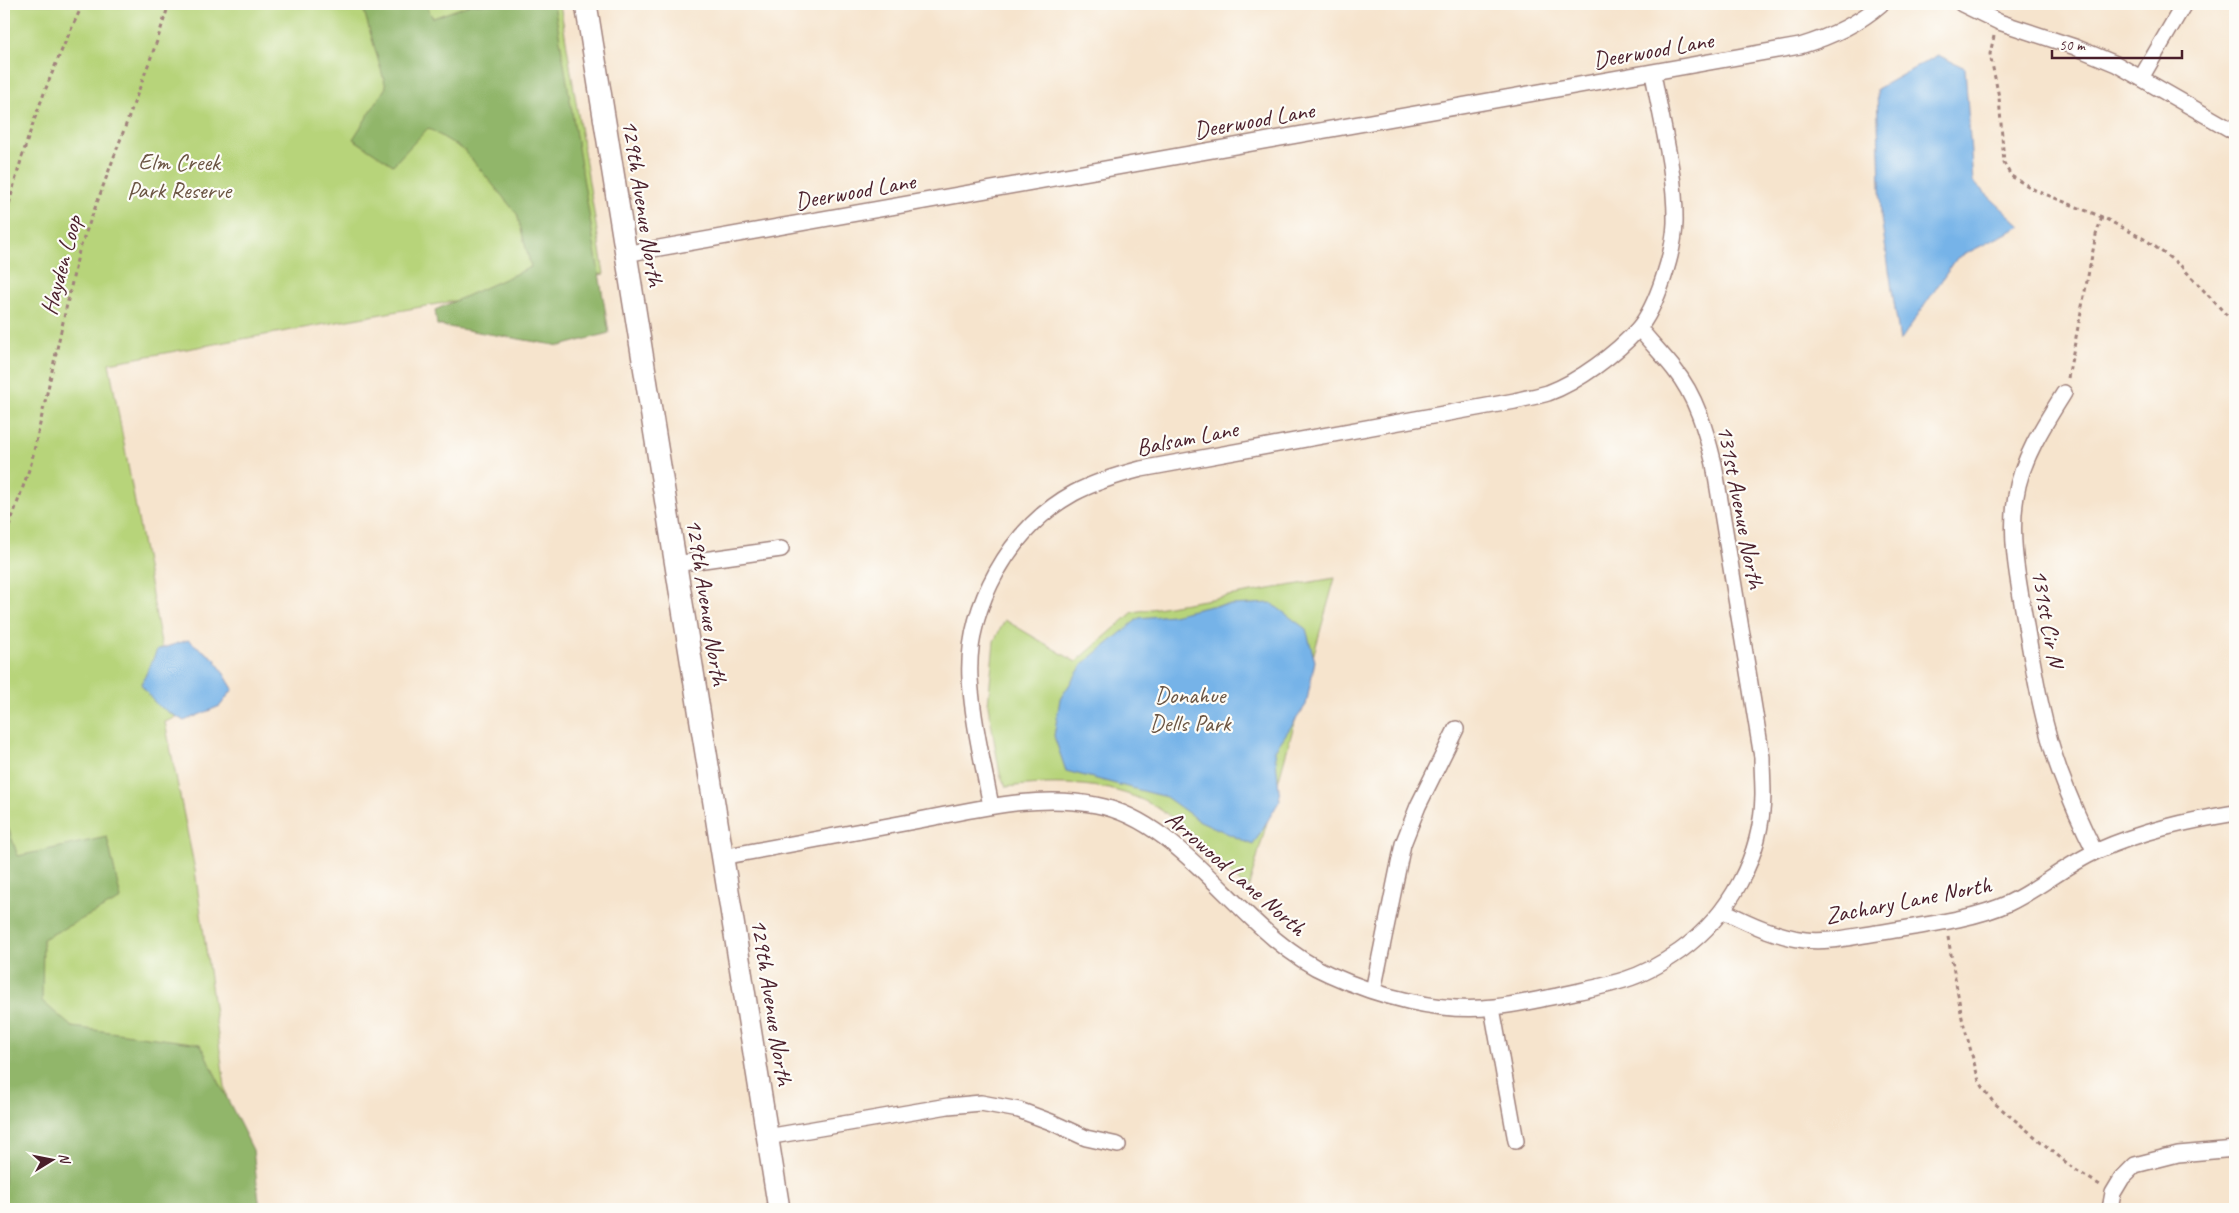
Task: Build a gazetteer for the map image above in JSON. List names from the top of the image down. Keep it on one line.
{"streets":{"main road":["129th Avenue North"],"street":["Deerwood Lane","Balsam Lane","131st Avenue North","131st Cir N","Arrowood Lane North","Zachary Lane North"],"path":["Hayden Loop"]},"crossings":[["Deerwood Lane","129th Avenue North"],["129th Avenue North","Arrowood Lane North"],["Balsam Lane","131st Avenue North"],["Balsam Lane","Arrowood Lane North"],["131st Avenue North","Arrowood Lane North"],["131st Avenue North","Zachary Lane North"],["131st Cir N","Zachary Lane North"],["Arrowood Lane North","Zachary Lane North"]],"parks":["Elm Creek Park Reserve","Donahue Dells Park"],"scale_bar":"50 m","north":"right"}
